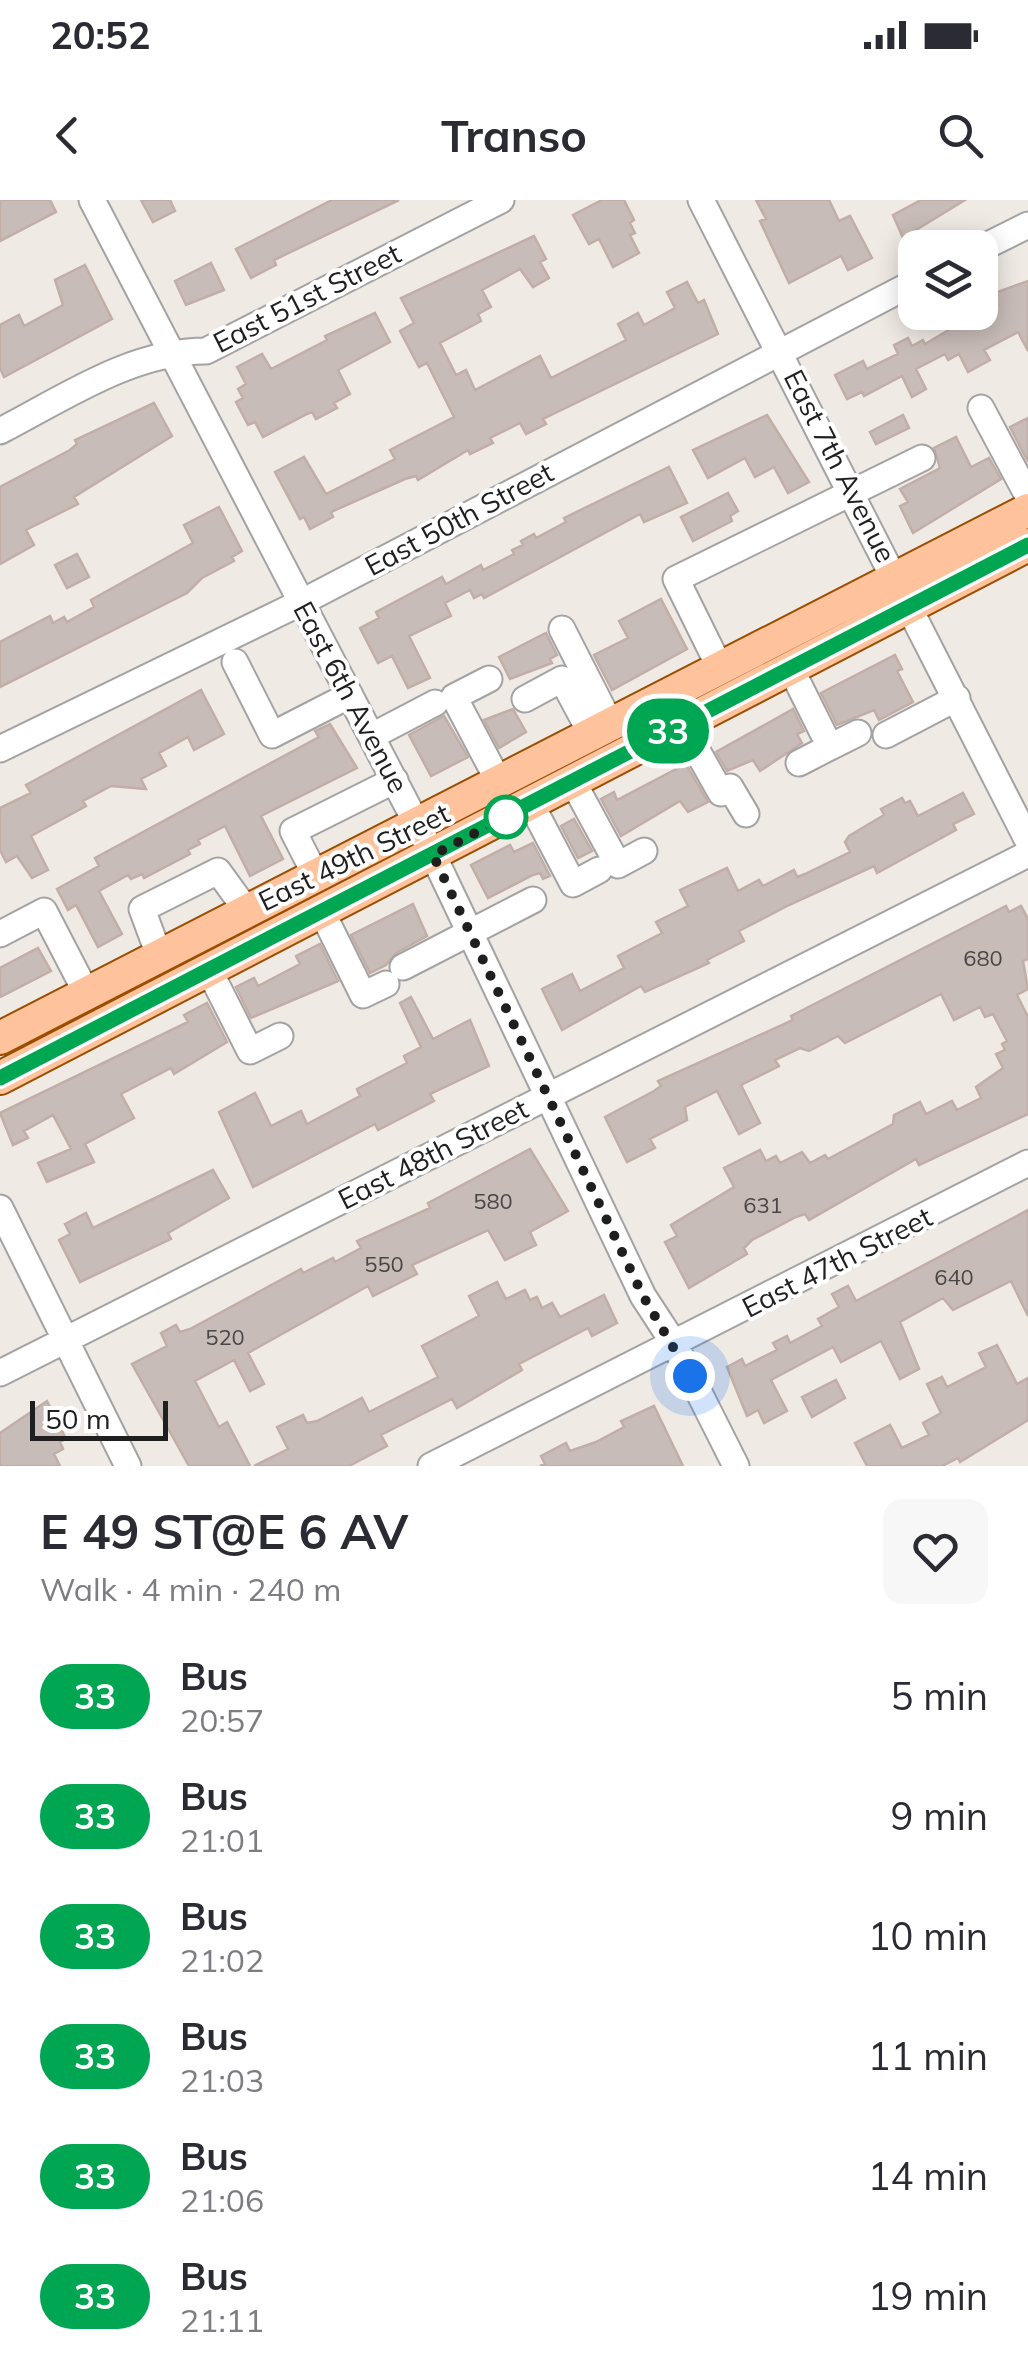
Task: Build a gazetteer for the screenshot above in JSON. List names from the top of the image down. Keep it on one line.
{"streets":{"main road":["East 49th Street"],"street":["East 51st Street","East 7th Avenue","East 50th Street","East 6th Avenue","East 48th Street","East 47th Street"]},"crossings":[["East 51st Street","East 6th Avenue"],["East 7th Avenue","East 50th Street"],["East 7th Avenue","East 49th Street"],["East 50th Street","East 6th Avenue"],["East 6th Avenue","East 49th Street"],["East 6th Avenue","East 48th Street"],["East 6th Avenue","East 47th Street"]],"lines":["bus line 33"],"house_numbers":["680","580","631","550","640","520"],"scale_bar":"50 m","page":{"status":"20:52","header":"Transo","on_map":"33","scale":"50 m","heading":["E 49 ST@E 6 AV","Walk · 4 min · 240 m"],"list":[{"mark":"33","name":"Bus","note":"20:57","value":"5 min"},{"mark":"33","name":"Bus","note":"21:01","value":"9 min"},{"mark":"33","name":"Bus","note":"21:02","value":"10 min"},{"mark":"33","name":"Bus","note":"21:03","value":"11 min"},{"mark":"33","name":"Bus","note":"21:06","value":"14 min"},{"mark":"33","name":"Bus","note":"21:11","value":"19 min"}]}}
